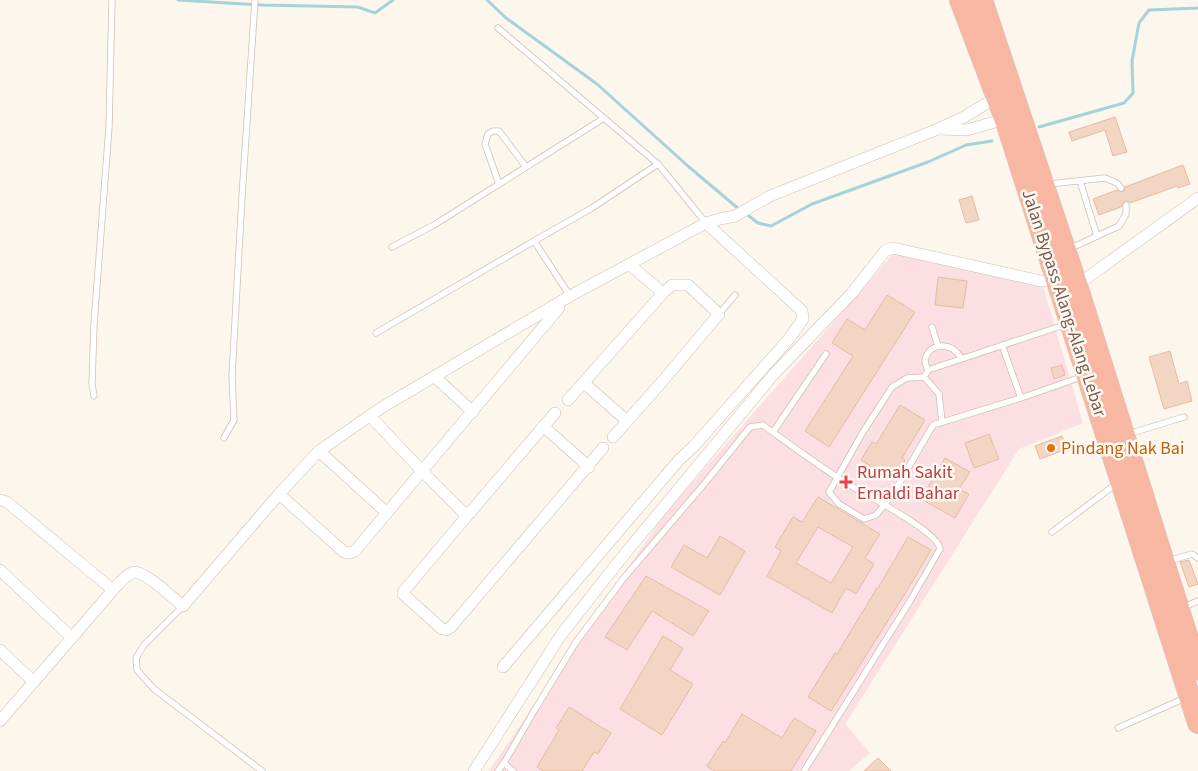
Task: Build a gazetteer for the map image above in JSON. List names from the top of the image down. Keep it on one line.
{"streets":{"highway":["Jalan Bypass Alang-Alang Lebar"]},"places":{"other":["Pindang Nak Bai"],"health":["Rumah Sakit Ernaldi Bahar"]}}
